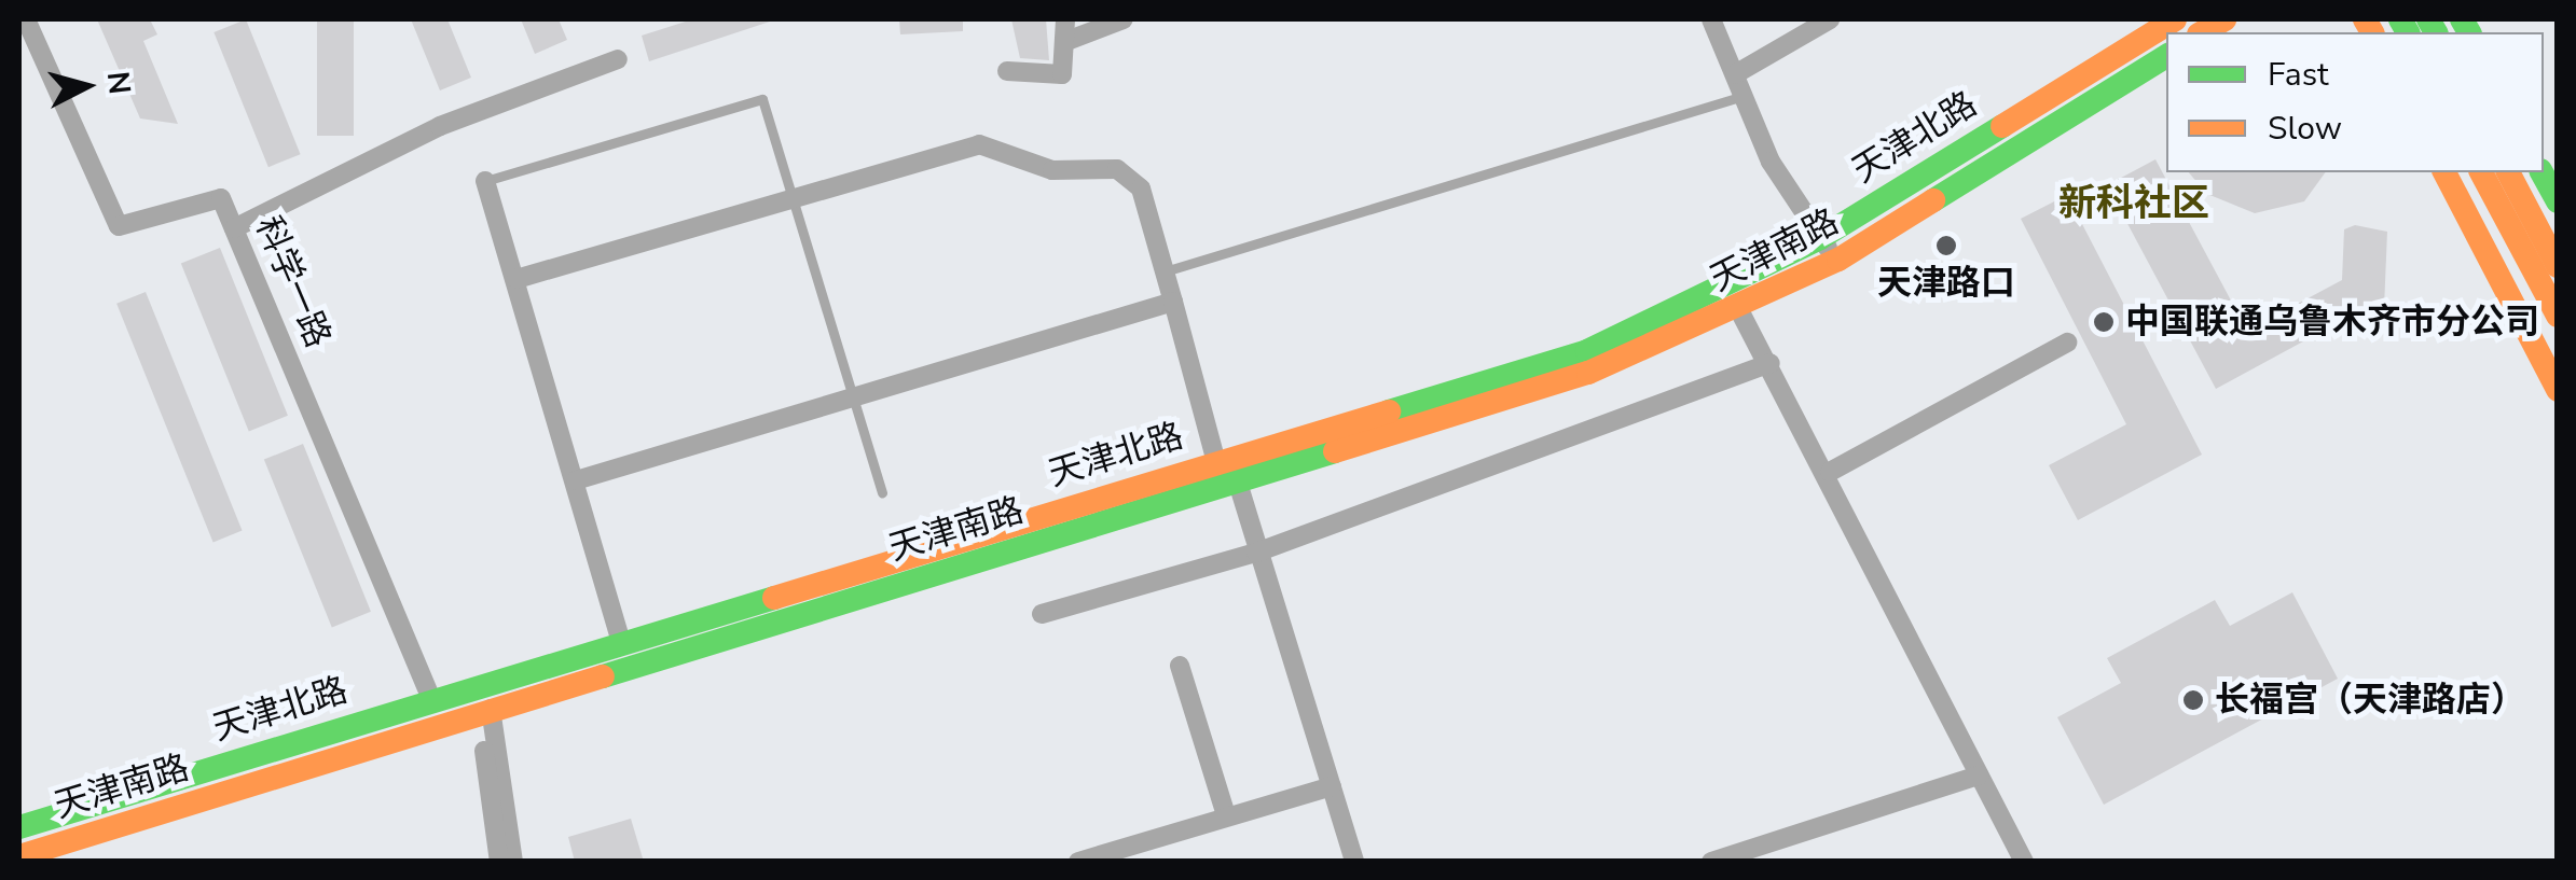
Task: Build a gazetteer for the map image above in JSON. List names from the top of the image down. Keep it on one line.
{"streets":{"street":["天津北路","天津南路","科学一路"]},"crossings":[["天津北路","科学一路"]],"districts":["新科社区"],"places":["天津路口","中国联通乌鲁木齐市分公司","长福宫（天津路店）"],"legend":["Fast","Slow"],"north":"right"}
